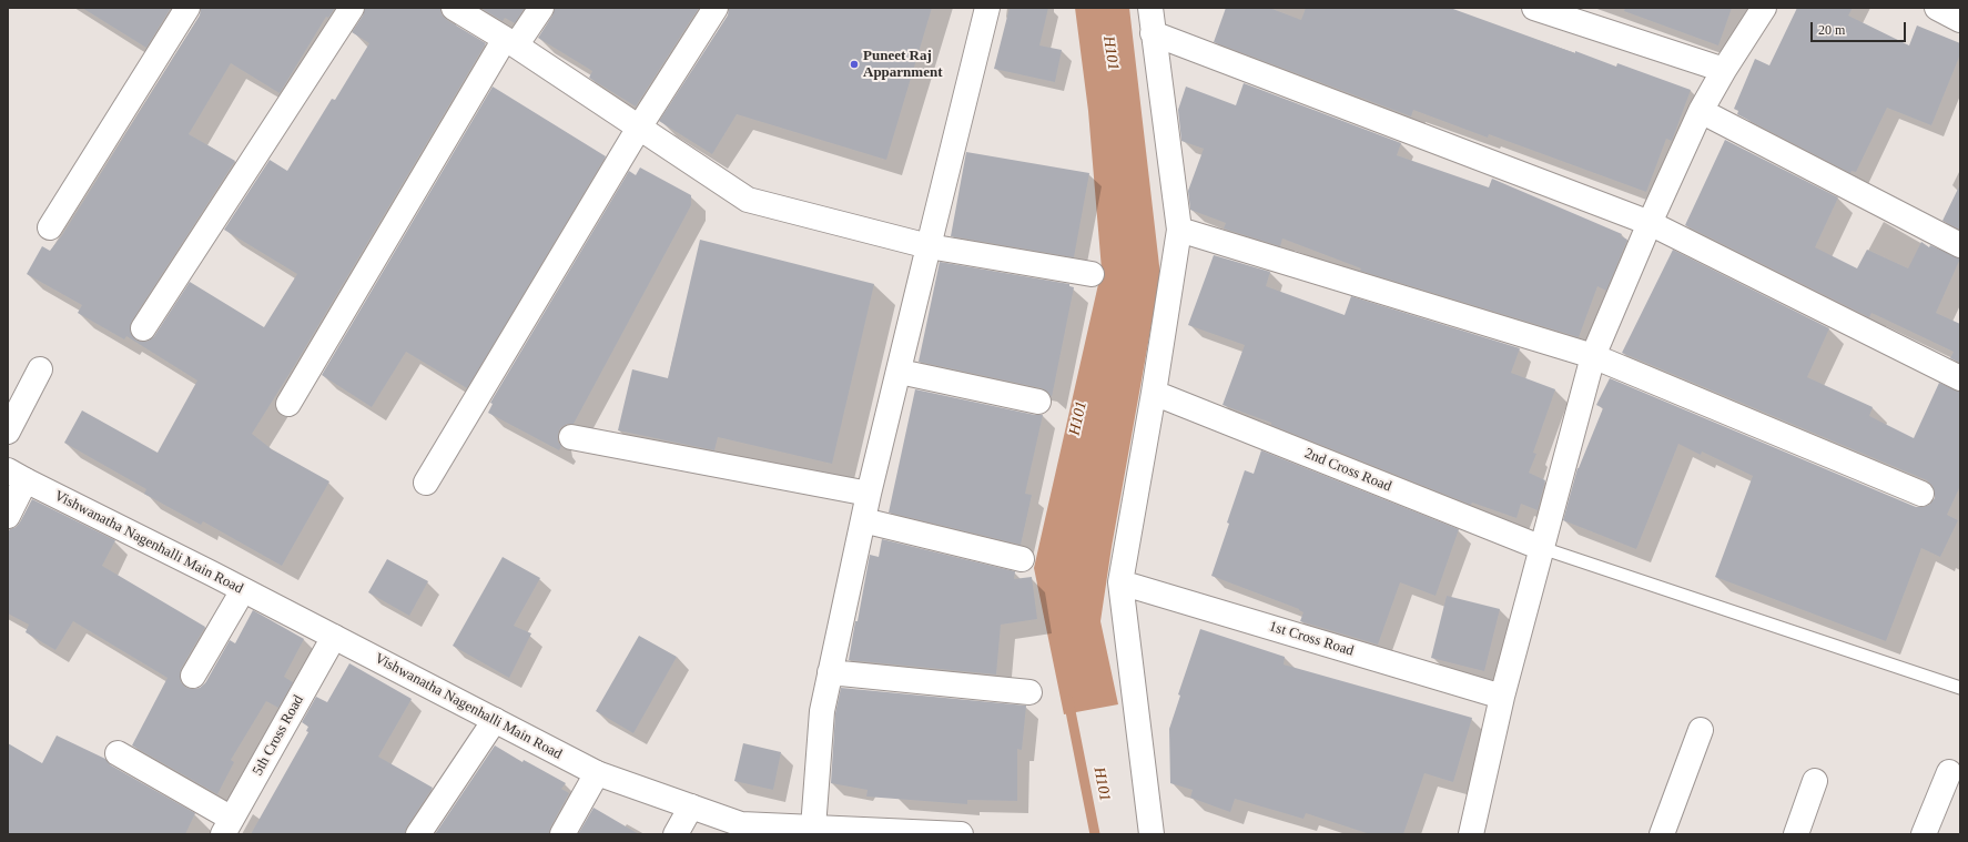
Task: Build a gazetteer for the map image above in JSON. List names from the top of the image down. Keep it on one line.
{"streets":{"street":["2nd Cross Road","Vishwanatha Nagenhalli Main Road","1st Cross Road","5th Cross Road"]},"crossings":[["Vishwanatha Nagenhalli Main Road","5th Cross Road"]],"water":["H101"],"places":["Puneet Raj Apparnment"],"scale_bar":"20 m"}
